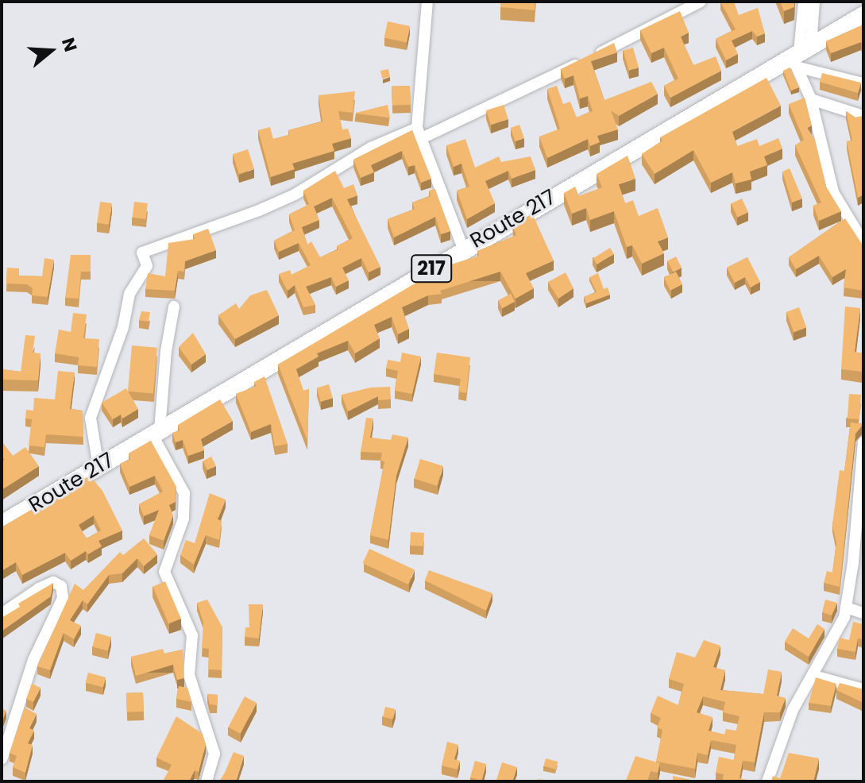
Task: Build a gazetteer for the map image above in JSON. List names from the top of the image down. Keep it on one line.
{"streets":{"main road":["Route 217","217"]},"north":"right"}
